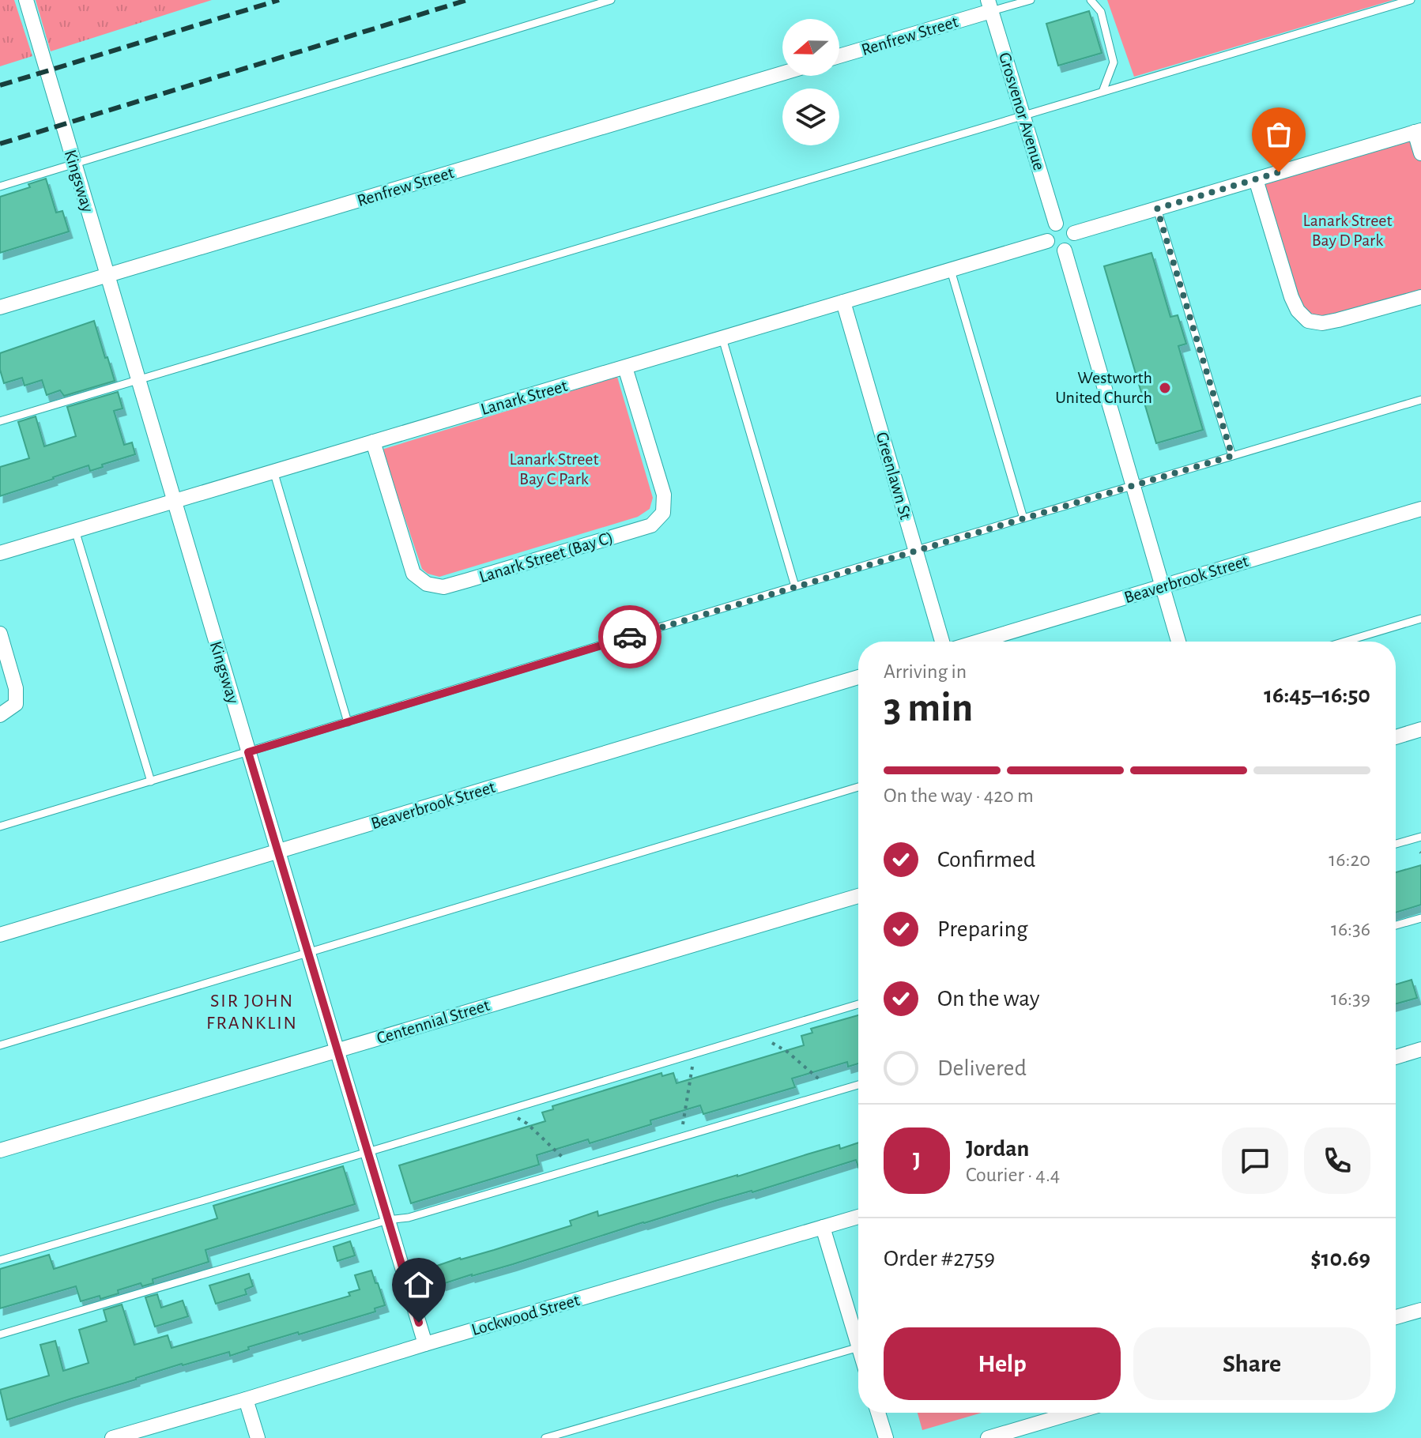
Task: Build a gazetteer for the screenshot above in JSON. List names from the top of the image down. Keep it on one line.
{"streets":{"street":["Renfrew Street","Grosvenor Avenue","Kingsway","Lanark Street","Greenlawn St","Lanark Street (Bay C)","Beaverbrook Street","Centennial Street","Lockwood Street"]},"crossings":[["Renfrew Street","Grosvenor Avenue"],["Renfrew Street","Kingsway"],["Grosvenor Avenue","Lanark Street"],["Kingsway","Lanark Street"],["Kingsway","Beaverbrook Street"],["Kingsway","Centennial Street"],["Kingsway","Lockwood Street"],["Lanark Street","Greenlawn St"],["Lanark Street","Lanark Street (Bay C)"]],"districts":["SIR JOHN FRANKLIN"],"parks":["Lanark Street Bay D Park","Lanark Street Bay C Park"],"places":["Westworth United Church"],"north":"left","page":{"heading":["3 min","Arriving in","16:45–16:50"],"panel":["Jordan","Courier · 4.4","Order #2759","$10.69"],"bar":"On the way · 420 m","list":[["Confirmed","16:20"],["Preparing","16:36"],["On the way","16:39"],"Delivered"],"round":"J","buttons":["Help","Share"]}}
